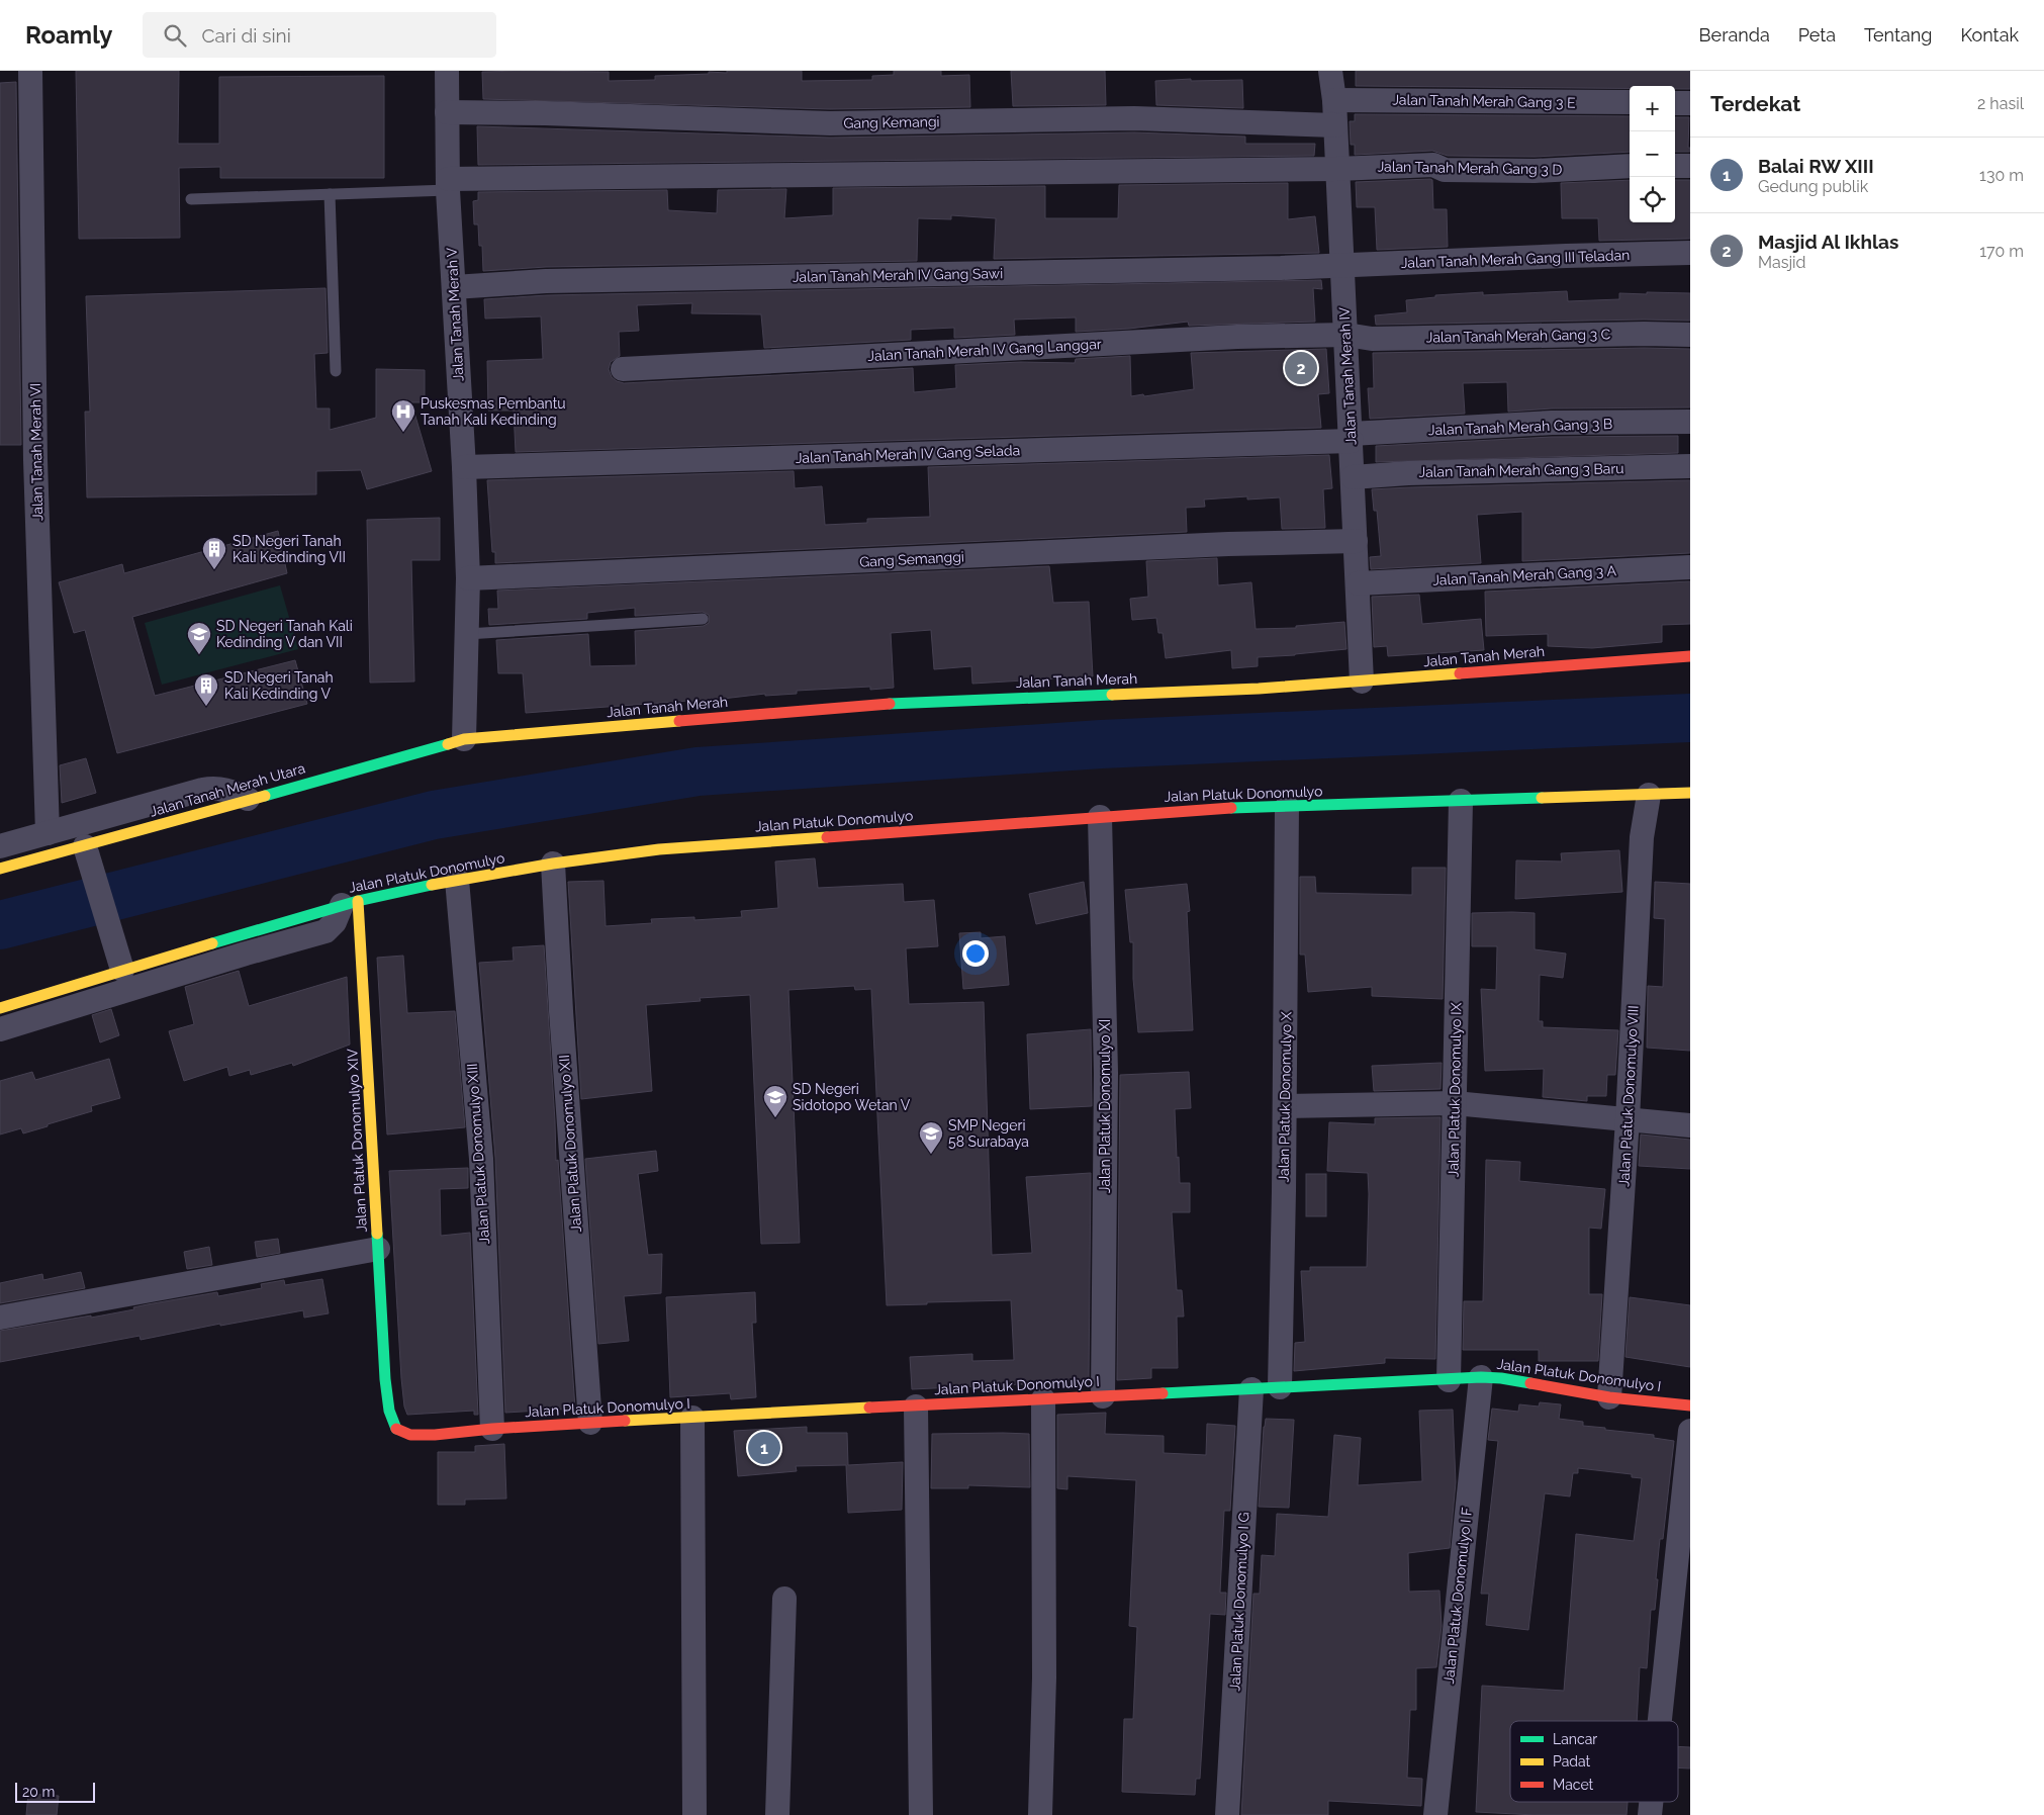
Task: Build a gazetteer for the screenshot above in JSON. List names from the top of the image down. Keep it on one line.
{"streets":{"street":["Jalan Tanah Merah Gang 3 E","Gang Kemangi","Jalan Tanah Merah Gang 3 D","Jalan Tanah Merah Gang III Teladan","Jalan Tanah Merah IV Gang Sawi","Jalan Tanah Merah V","Jalan Tanah Merah Gang 3 C","Jalan Tanah Merah IV Gang Langgar","Jalan Tanah Merah IV","Jalan Tanah Merah Gang 3 B","Jalan Tanah Merah VI","Jalan Tanah Merah IV Gang Selada","Jalan Tanah Merah Gang 3 Baru","Gang Semanggi","Jalan Tanah Merah Gang 3 A","Jalan Tanah Merah","Jalan Tanah Merah Utara","Jalan Platuk Donomulyo","Jalan Platuk Donomulyo IX","Jalan Platuk Donomulyo VIII","Jalan Platuk Donomulyo X","Jalan Platuk Donomulyo XI","Jalan Platuk Donomulyo XIV","Jalan Platuk Donomulyo XII","Jalan Platuk Donomulyo XIII","Jalan Platuk Donomulyo I","Jalan Platuk Donomulyo I F","Jalan Platuk Donomulyo I G"]},"crossings":[["Jalan Tanah Merah Gang 3 E","Jalan Tanah Merah IV"],["Gang Kemangi","Jalan Tanah Merah V"],["Gang Kemangi","Jalan Tanah Merah IV"],["Jalan Tanah Merah Gang 3 D","Jalan Tanah Merah V"],["Jalan Tanah Merah Gang 3 D","Jalan Tanah Merah IV"],["Jalan Tanah Merah Gang III Teladan","Jalan Tanah Merah IV Gang Sawi"],["Jalan Tanah Merah Gang III Teladan","Jalan Tanah Merah IV"],["Jalan Tanah Merah IV Gang Sawi","Jalan Tanah Merah V"],["Jalan Tanah Merah IV Gang Sawi","Jalan Tanah Merah IV"],["Jalan Tanah Merah V","Jalan Tanah Merah IV Gang Selada"],["Jalan Tanah Merah V","Gang Semanggi"],["Jalan Tanah Merah V","Jalan Tanah Merah"],["Jalan Tanah Merah V","Jalan Tanah Merah Utara"],["Jalan Tanah Merah Gang 3 C","Jalan Tanah Merah IV Gang Langgar"],["Jalan Tanah Merah Gang 3 C","Jalan Tanah Merah IV"],["Jalan Tanah Merah IV Gang Langgar","Jalan Tanah Merah IV"],["Jalan Tanah Merah IV","Jalan Tanah Merah Gang 3 B"],["Jalan Tanah Merah IV","Jalan Tanah Merah IV Gang Selada"],["Jalan Tanah Merah IV","Jalan Tanah Merah Gang 3 Baru"],["Jalan Tanah Merah IV","Gang Semanggi"],["Jalan Tanah Merah IV","Jalan Tanah Merah Gang 3 A"],["Jalan Tanah Merah IV","Jalan Tanah Merah"],["Jalan Tanah Merah Gang 3 B","Jalan Tanah Merah IV Gang Selada"],["Jalan Tanah Merah","Jalan Tanah Merah Utara"],["Jalan Platuk Donomulyo","Jalan Platuk Donomulyo IX"],["Jalan Platuk Donomulyo","Jalan Platuk Donomulyo VIII"],["Jalan Platuk Donomulyo","Jalan Platuk Donomulyo X"],["Jalan Platuk Donomulyo","Jalan Platuk Donomulyo XI"],["Jalan Platuk Donomulyo","Jalan Platuk Donomulyo XIV"],["Jalan Platuk Donomulyo","Jalan Platuk Donomulyo XII"],["Jalan Platuk Donomulyo","Jalan Platuk Donomulyo XIII"],["Jalan Platuk Donomulyo IX","Jalan Platuk Donomulyo I"],["Jalan Platuk Donomulyo VIII","Jalan Platuk Donomulyo I"],["Jalan Platuk Donomulyo X","Jalan Platuk Donomulyo I"],["Jalan Platuk Donomulyo XI","Jalan Platuk Donomulyo I"],["Jalan Platuk Donomulyo XIV","Jalan Platuk Donomulyo I"],["Jalan Platuk Donomulyo XII","Jalan Platuk Donomulyo I"],["Jalan Platuk Donomulyo XIII","Jalan Platuk Donomulyo I"],["Jalan Platuk Donomulyo I","Jalan Platuk Donomulyo I F"],["Jalan Platuk Donomulyo I","Jalan Platuk Donomulyo I G"]],"places":{"hospital":["Puskesmas Pembantu Tanah Kali Kedinding"],"building":["SD Negeri Tanah Kali Kedinding VII","SD Negeri Tanah Kali Kedinding V"],"school or university":["SD Negeri Tanah Kali Kedinding V dan VII","SD Negeri Sidotopo Wetan V","SMP Negeri 58 Surabaya"]},"legend":["Lancar","Padat","Macet"],"scale_bar":"20 m","page":{"header":"Roamly","search":"Cari di sini","nav":["Beranda","Peta","Tentang","Kontak"],"heading":["Terdekat","2 hasil"],"map_buttons":["+","−"],"list":[{"mark":"1","name":"Balai RW XIII","note":"Gedung publik","value":"130 m"},{"mark":"2","name":"Masjid Al Ikhlas","note":"Masjid","value":"170 m"}],"pins":["2","1"],"scale":"20 m"}}
